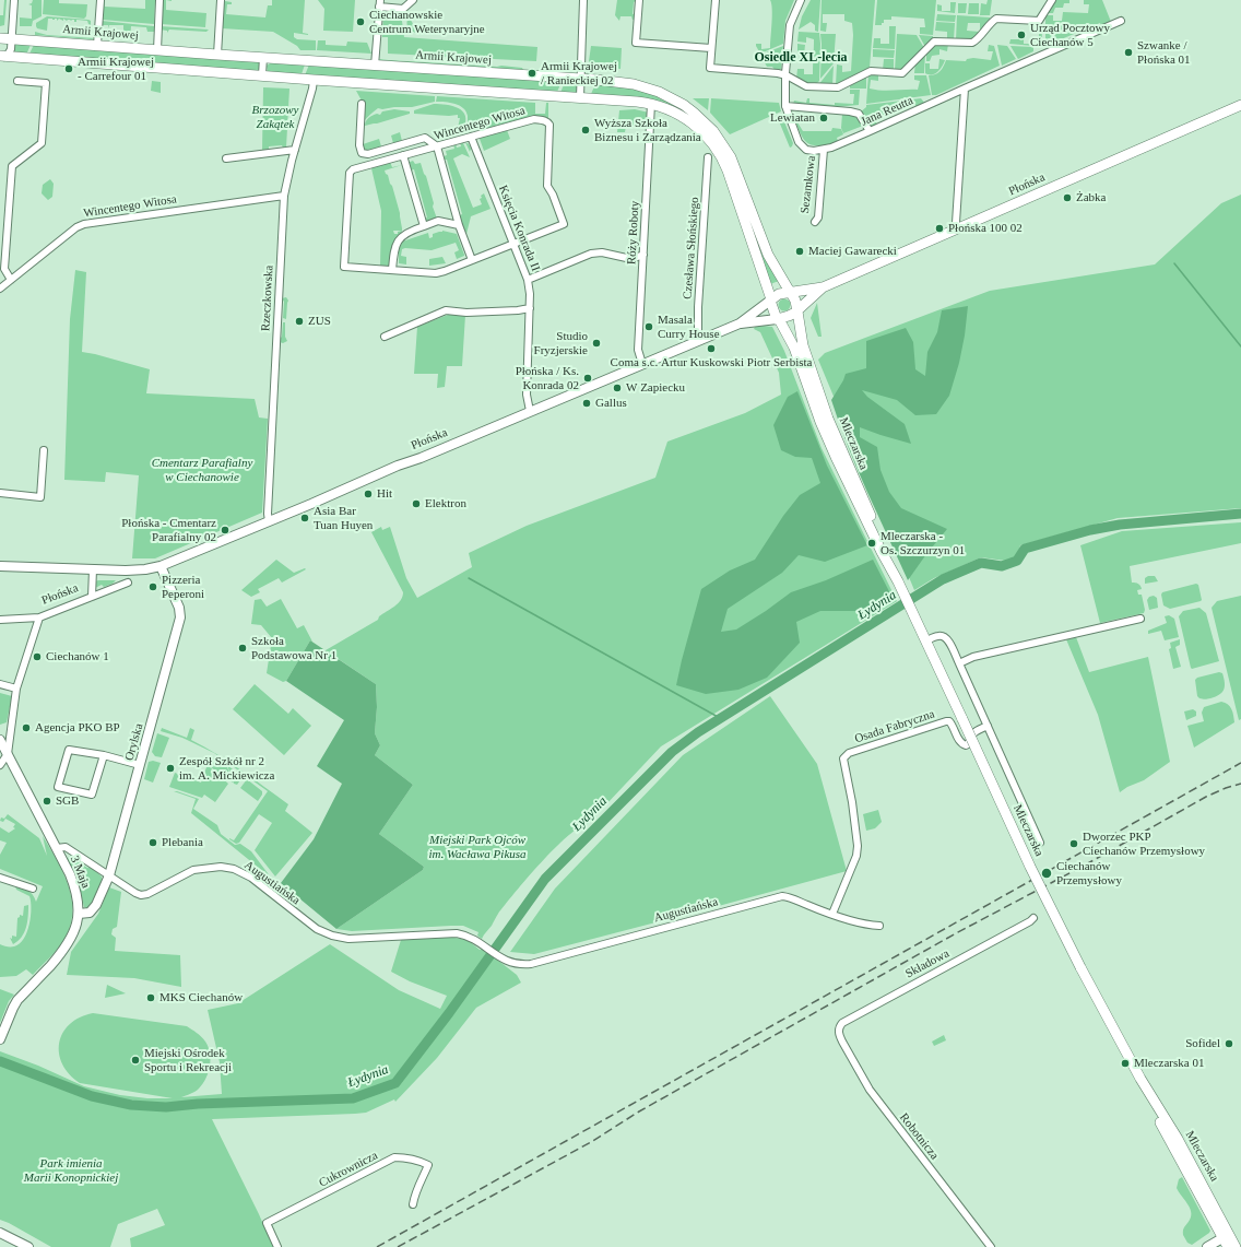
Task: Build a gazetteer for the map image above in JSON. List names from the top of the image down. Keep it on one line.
{"streets":{"main road":["Armii Krajowej","Płońska","Mleczarska"],"street":["Jana Reutta","Wincentego Witosa","Sezamkowa","Księcia Konrada II","Róży Roboty","Czesława Słońskiego","Rzeczkowska","Osada Fabryczna","Orylska","3 Maja","Augustiańska","Składowa","Robotnicza","Cukrownicza"]},"crossings":[["Armii Krajowej","Płońska"],["Armii Krajowej","Mleczarska"],["Jana Reutta","Sezamkowa"],["Wincentego Witosa","Księcia Konrada II"],["Wincentego Witosa","Rzeczkowska"],["Płońska","Księcia Konrada II"],["Płońska","Róży Roboty"],["Płońska","Czesława Słońskiego"],["Płońska","Rzeczkowska"],["Płońska","Mleczarska"],["Płońska","Orylska"],["Mleczarska","Osada Fabryczna"],["Osada Fabryczna","Augustiańska"],["Orylska","3 Maja"],["Orylska","Augustiańska"],["3 Maja","Augustiańska"],["Składowa","Robotnicza"]],"districts":["Osiedle XL-lecia"],"water":["Łydynia"],"parks":["Brzozowy Zakątek","Cmentarz Parafialny w Ciechanowie","Miejski Park Ojców im. Wacława Pikusa","Park imienia Marii Konopnickiej"],"places":["Ciechanowskie Centrum Weterynaryjne","Urząd Pocztowy Ciechanów 5","Szwanke / Płońska 01","Armii Krajowej - Carrefour 01","Armii Krajowej / Ranieckiej 02","Lewiatan","Wyższa Szkoła Biznesu i Zarządzania","Żabka","Płońska 100 02","Maciej Gawarecki","ZUS","Masala Curry House","Studio Fryzjerskie","Coma s.c. Artur Kuskowski Piotr Serbista","Płońska / Ks. Konrada 02","W Zapiecku","Gallus","Hit","Elektron","Asia Bar Tuan Huyen","Płońska - Cmentarz Parafialny 02","Mleczarska - Os. Szczurzyn 01","Pizzeria Peperoni","Szkoła Podstawowa Nr 1","Ciechanów 1","Agencja PKO BP","Zespół Szkół nr 2 im. A. Mickiewicza","SGB","Plebania","Dworzec PKP Ciechanów Przemysłowy","Ciechanów Przemysłowy","MKS Ciechanów","Sofidel","Miejski Ośrodek Sportu i Rekreacji","Mleczarska 01"]}
